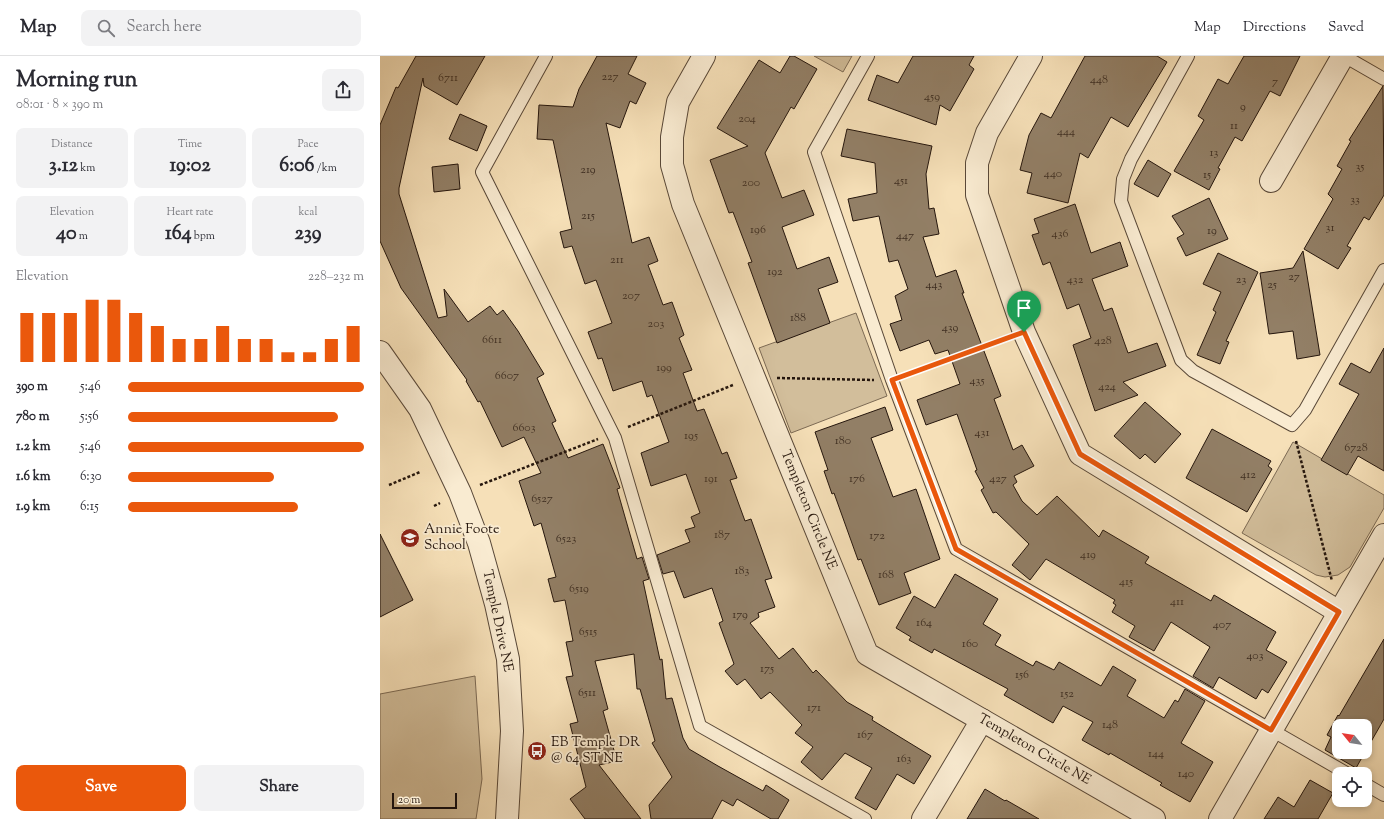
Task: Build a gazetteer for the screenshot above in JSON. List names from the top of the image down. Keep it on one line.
{"streets":{"street":["Templeton Circle NE","Temple Drive NE"]},"places":{"school or university":["Annie Foote School"],"bus stop":["EB Temple DR @ 64 ST NE"]},"house_numbers":["227","6711","448","7","459","9","204","11","444","13","35","219","440","15","451","200","33","215","31","196","19","436","447","211","192","27","432","23","443","25","207","188","203","439","6611","428","199","6607","435","424","6603","431","195","180","6728","412","191","176","427","6527","187","172","6523","419","183","168","415","6519","411","179","164","407","6515","160","403","175","156","6511","152","171","148","167","144","163","140"],"scale_bar":"20 m","north":"top left","page":{"header":"Map","search":"Search here","nav":["Map","Directions","Saved"],"heading":["Morning run","08:01 · 8 × 390 m"],"stats":[["Distance","3.12 km"],["Time","19:02"],["Pace","6:06 /km"],["Elevation","40 m"],["Heart rate","164 bpm"],["kcal","239"]],"chart":["Elevation","228–232 m"],"list":[{"name":"390 m","note":"5:46"},{"name":"780 m","note":"5:56"},{"name":"1.2 km","note":"5:46"},{"name":"1.6 km","note":"6:30"},{"name":"1.9 km","note":"6:15"}],"buttons":["Save","Share"],"scale":"20 m"}}
